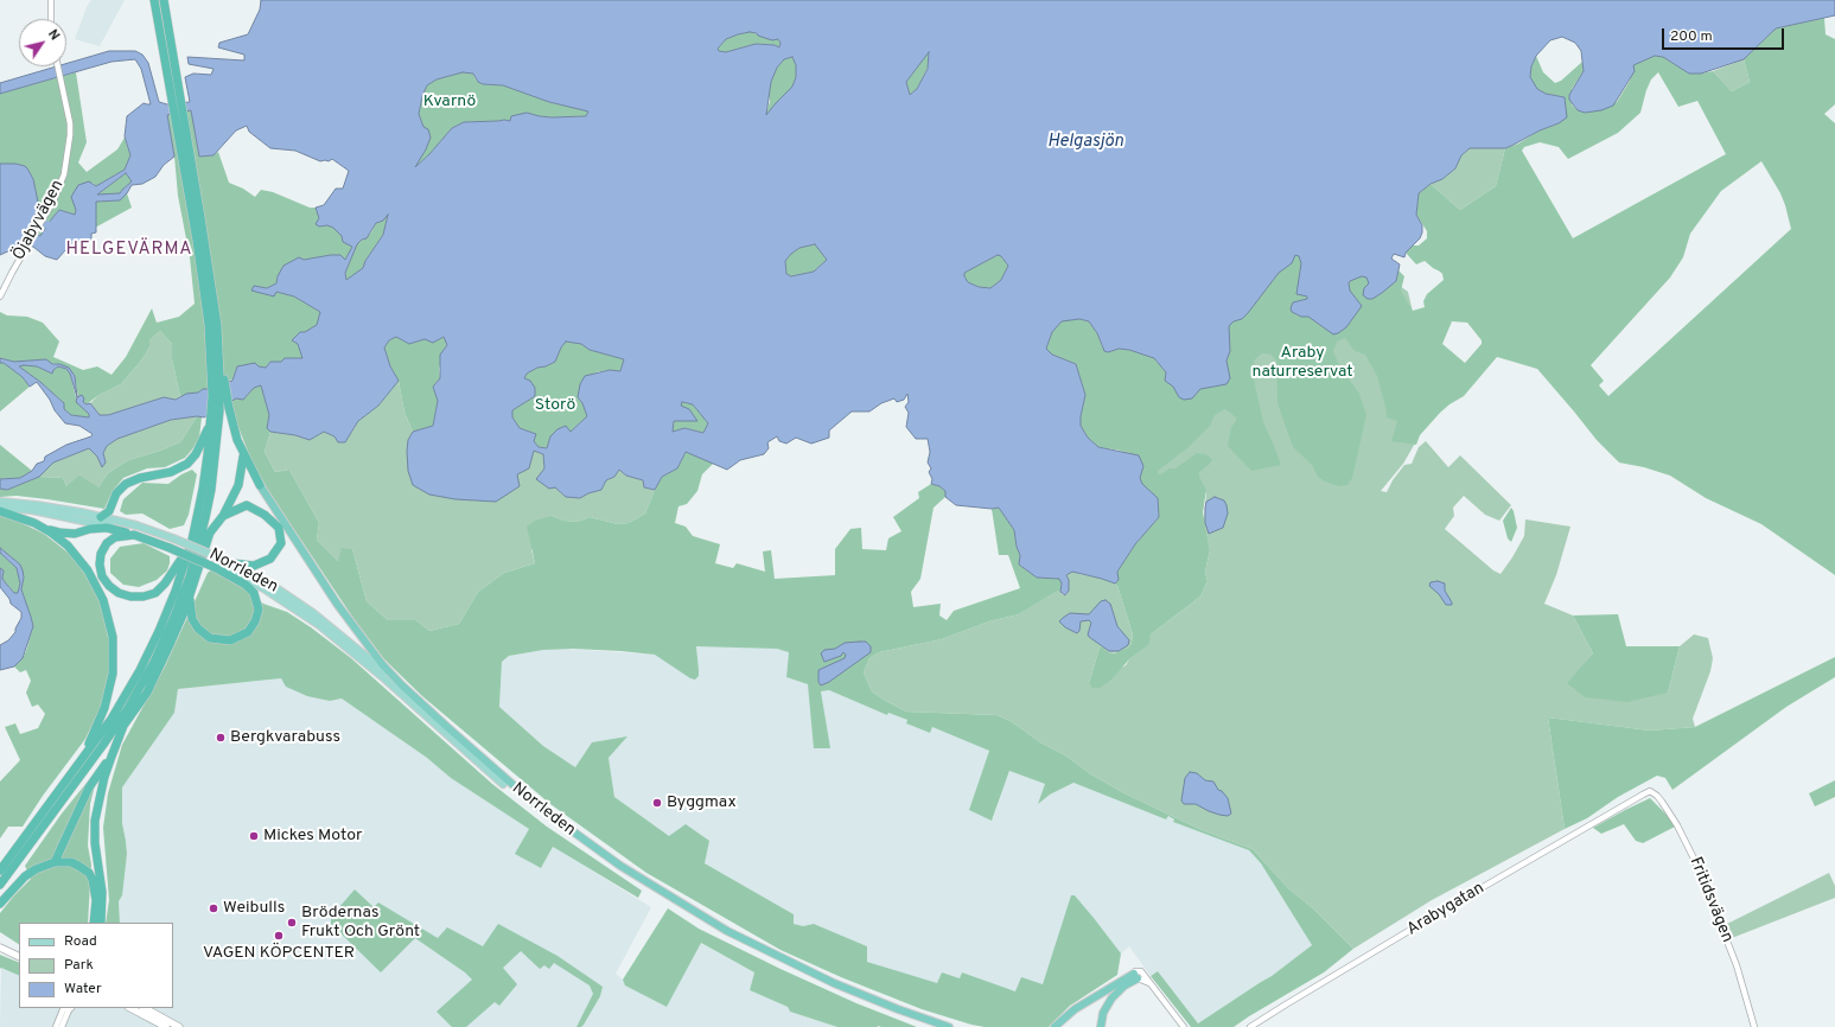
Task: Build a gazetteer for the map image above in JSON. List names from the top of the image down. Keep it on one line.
{"streets":{"highway":["Norrleden"],"street":["Öjabyvägen","Fritidsvägen","Arabygatan"]},"crossings":[["Fritidsvägen","Arabygatan"]],"districts":["HELGEVÄRMA"],"water":["Helgasjön"],"parks":["Kvarnö","Araby naturreservat","Storö"],"places":["Bergkvarabuss","Byggmax","Mickes Motor","Weibulls","Brödernas Frukt Och Grönt","VAGEN KÖPCENTER"],"legend":["Road","Park","Water"],"scale_bar":"200 m","north":"top right"}
